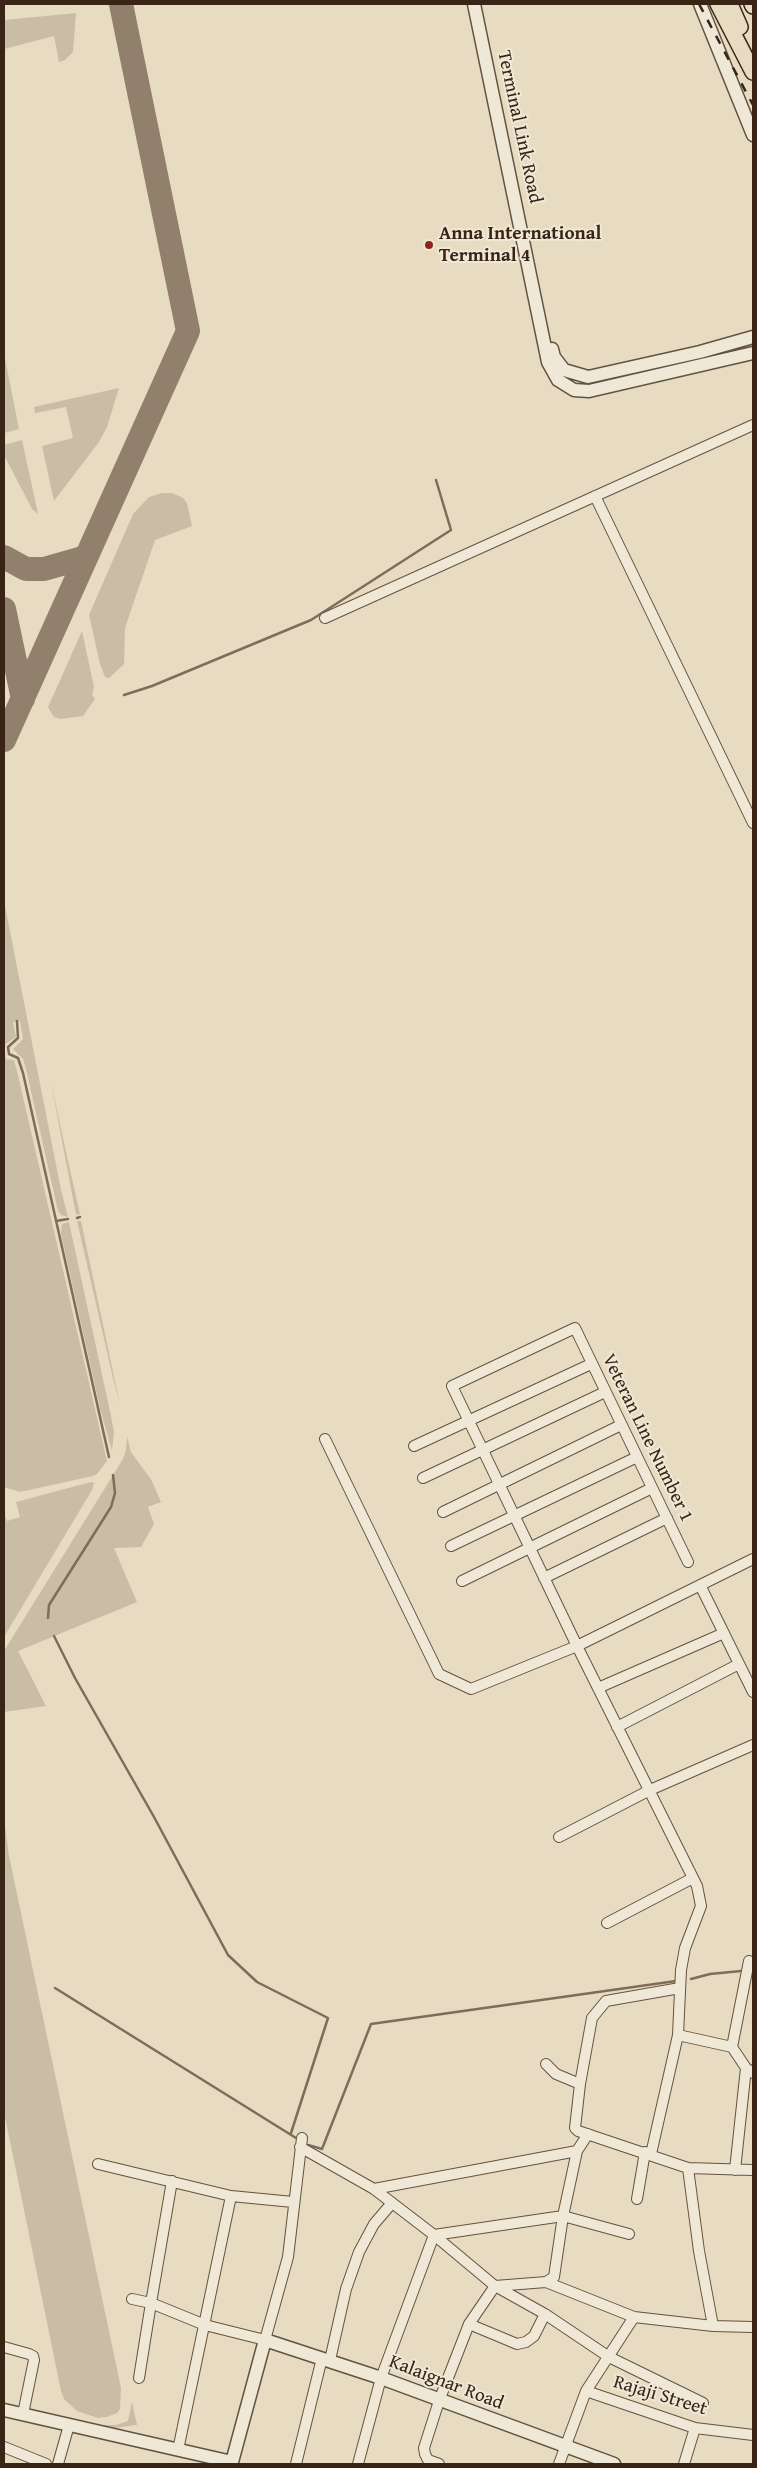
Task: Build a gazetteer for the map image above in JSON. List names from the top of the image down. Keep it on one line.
{"streets":{"street":["Terminal Link Road","Veteran Line Number 1","Kalaignar Road","Rajaji Street"]},"places":["Anna International Terminal 4"]}
